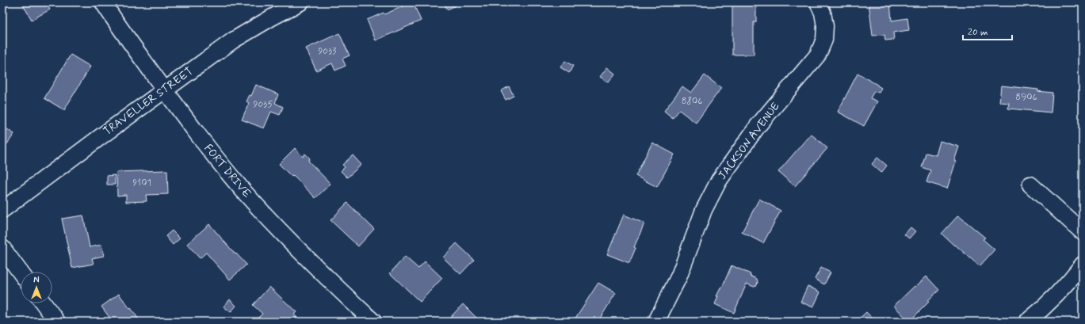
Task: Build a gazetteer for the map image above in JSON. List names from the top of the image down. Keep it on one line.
{"streets":{"street":["TRAVELLER STREET","JACKSON AVENUE","FORT DRIVE"]},"crossings":[["TRAVELLER STREET","FORT DRIVE"]],"house_numbers":["9033","8906","8806","9035","9101"],"scale_bar":"20 m","north":"top"}
